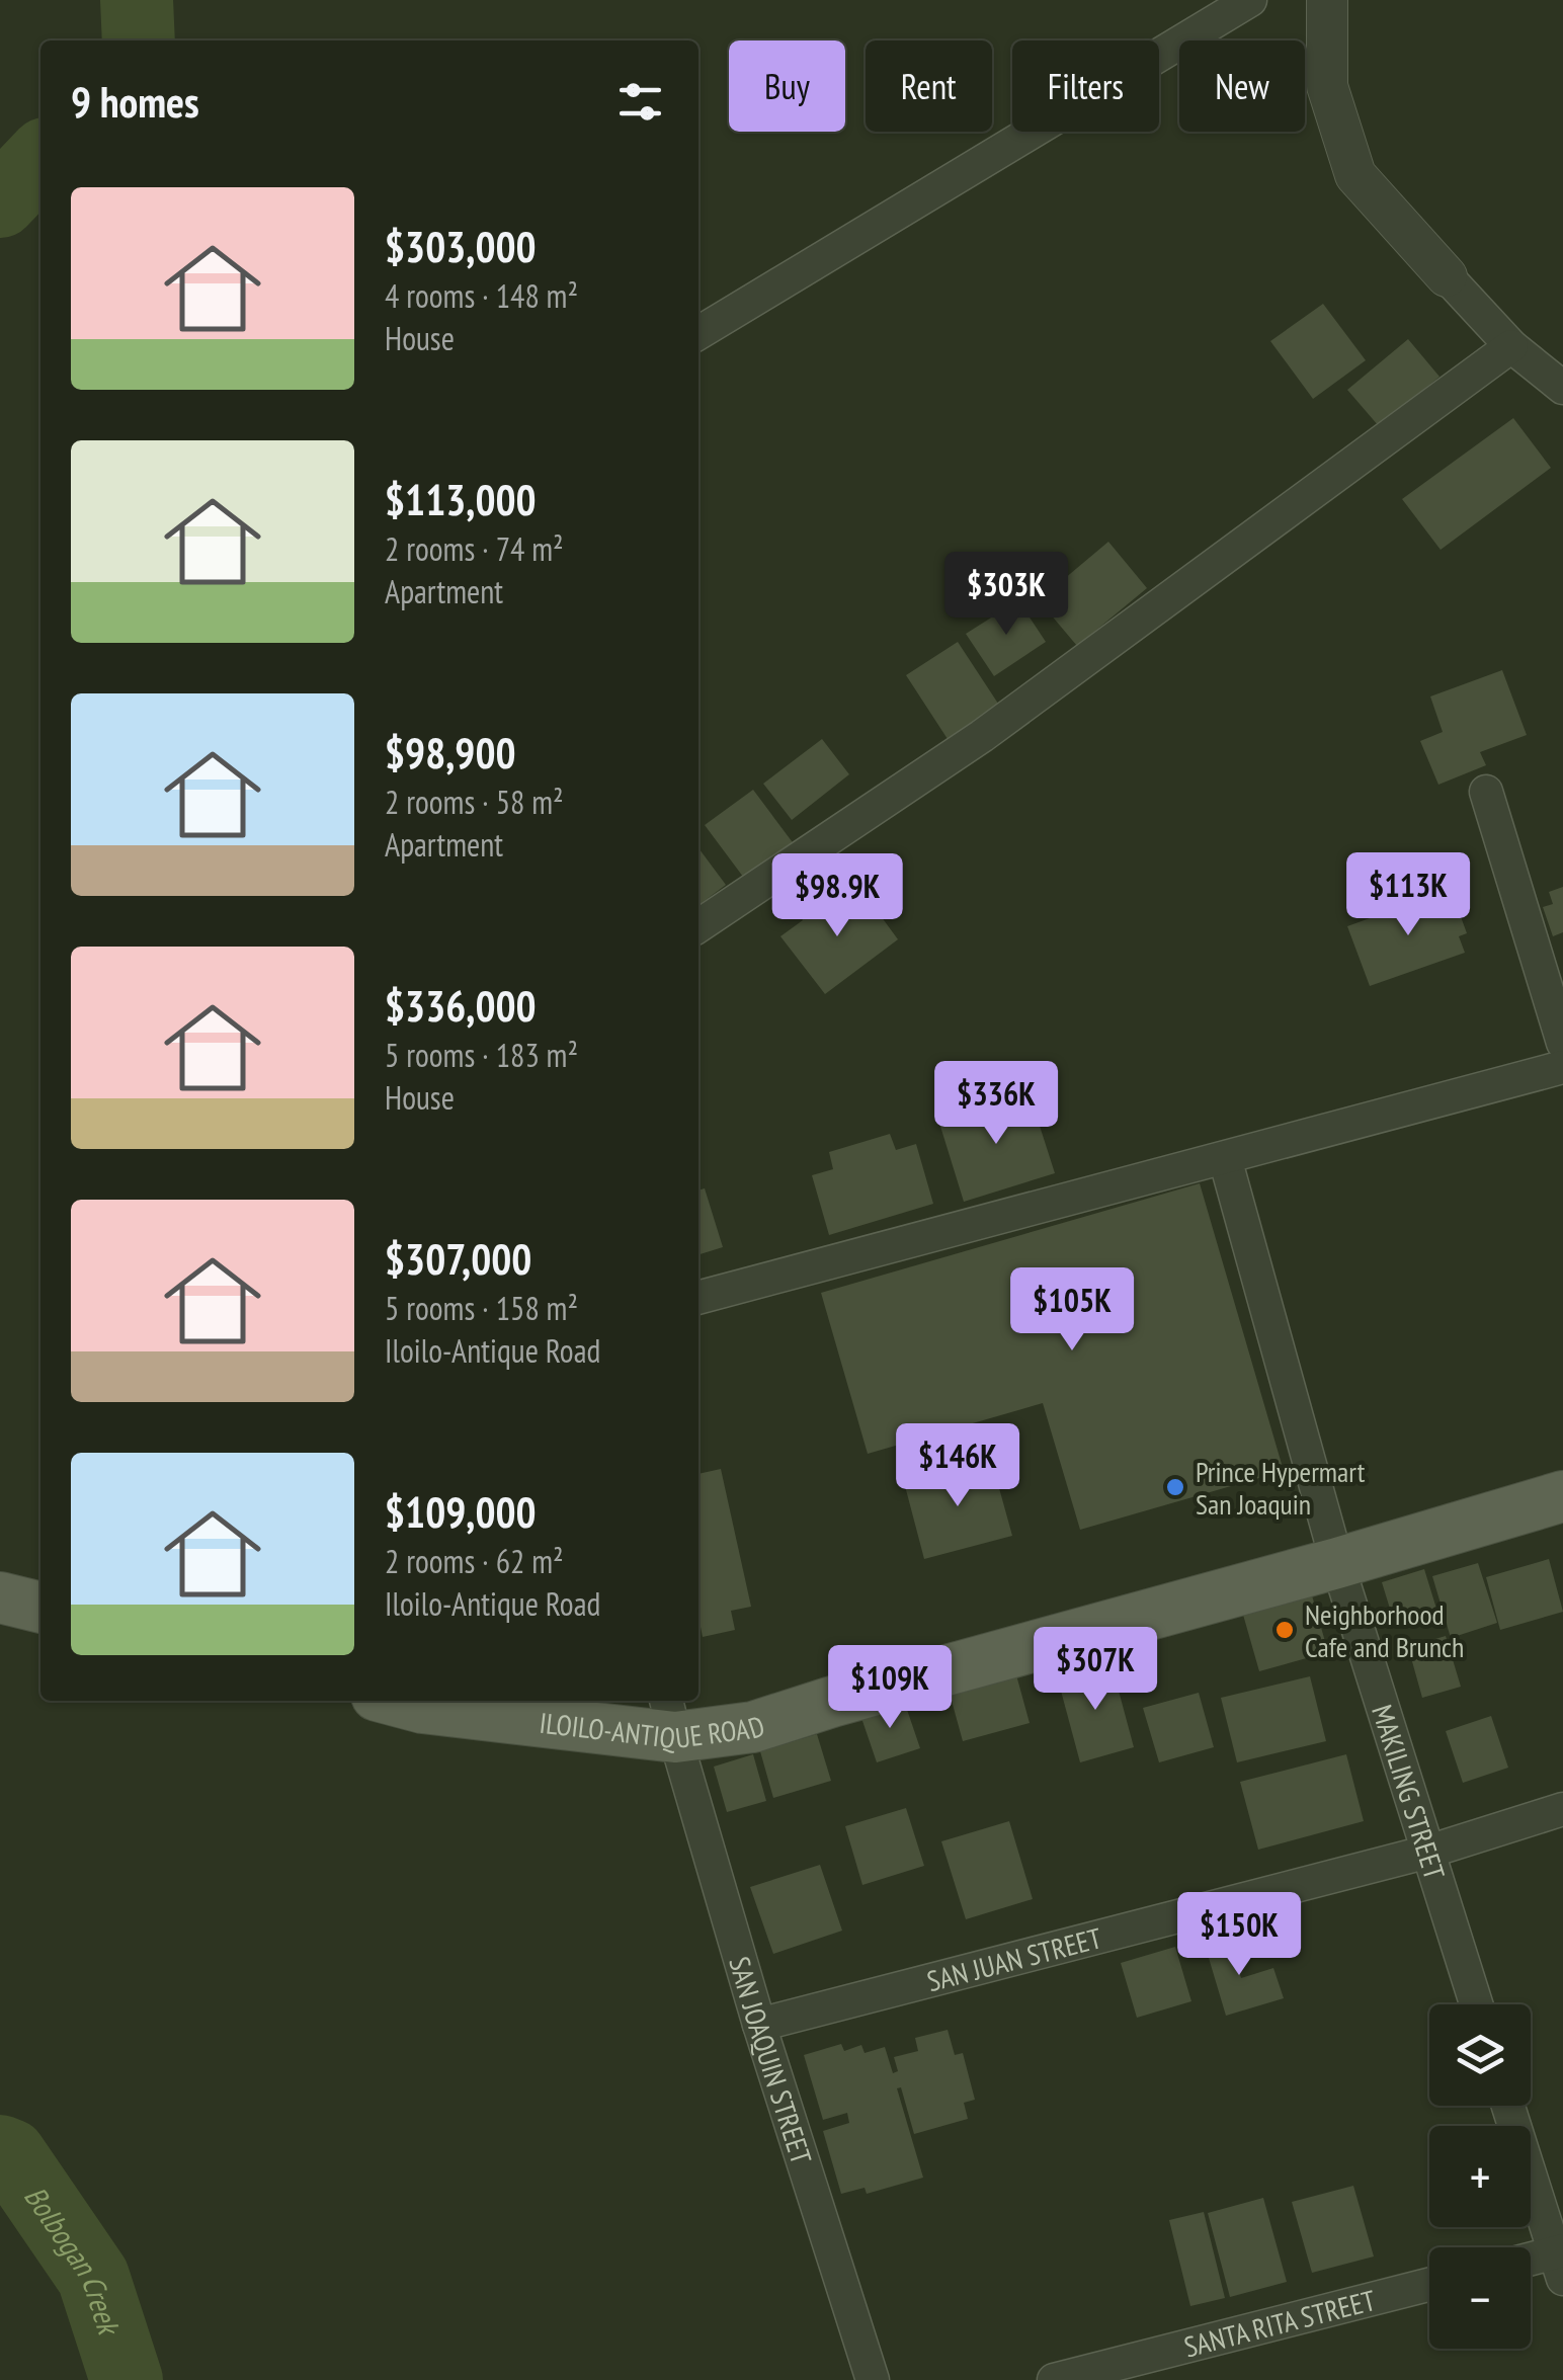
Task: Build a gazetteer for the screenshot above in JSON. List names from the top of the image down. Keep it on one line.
{"streets":{"main road":["ILOILO-ANTIQUE ROAD"],"street":["MAKILING STREET","SAN JUAN STREET","SAN JOAQUIN STREET","SANTA RITA STREET"]},"crossings":[["ILOILO-ANTIQUE ROAD","MAKILING STREET"],["ILOILO-ANTIQUE ROAD","SAN JOAQUIN STREET"],["MAKILING STREET","SAN JUAN STREET"],["SAN JUAN STREET","SAN JOAQUIN STREET"]],"water":["Bolbogan Creek"],"places":["Prince Hypermart San Joaquin","Neighborhood Cafe and Brunch"],"page":{"chip":["Buy","Rent","Filters","New"],"heading":"9 homes","list":[{"name":"$303,000","note":"4 rooms · 148 m² · House"},{"name":"$113,000","note":"2 rooms · 74 m² · Apartment"},{"name":"$98,900","note":"2 rooms · 58 m² · Apartment"},{"name":"$336,000","note":"5 rooms · 183 m² · House"},{"name":"$307,000","note":"5 rooms · 158 m² · Iloilo-Antique Road"},{"name":"$109,000","note":"2 rooms · 62 m² · Iloilo-Antique Road"}],"price":["$303K","$113K","$98.9K","$336K","$105K","$146K","$307K","$109K","$150K"],"map_buttons":["+","−"]}}
